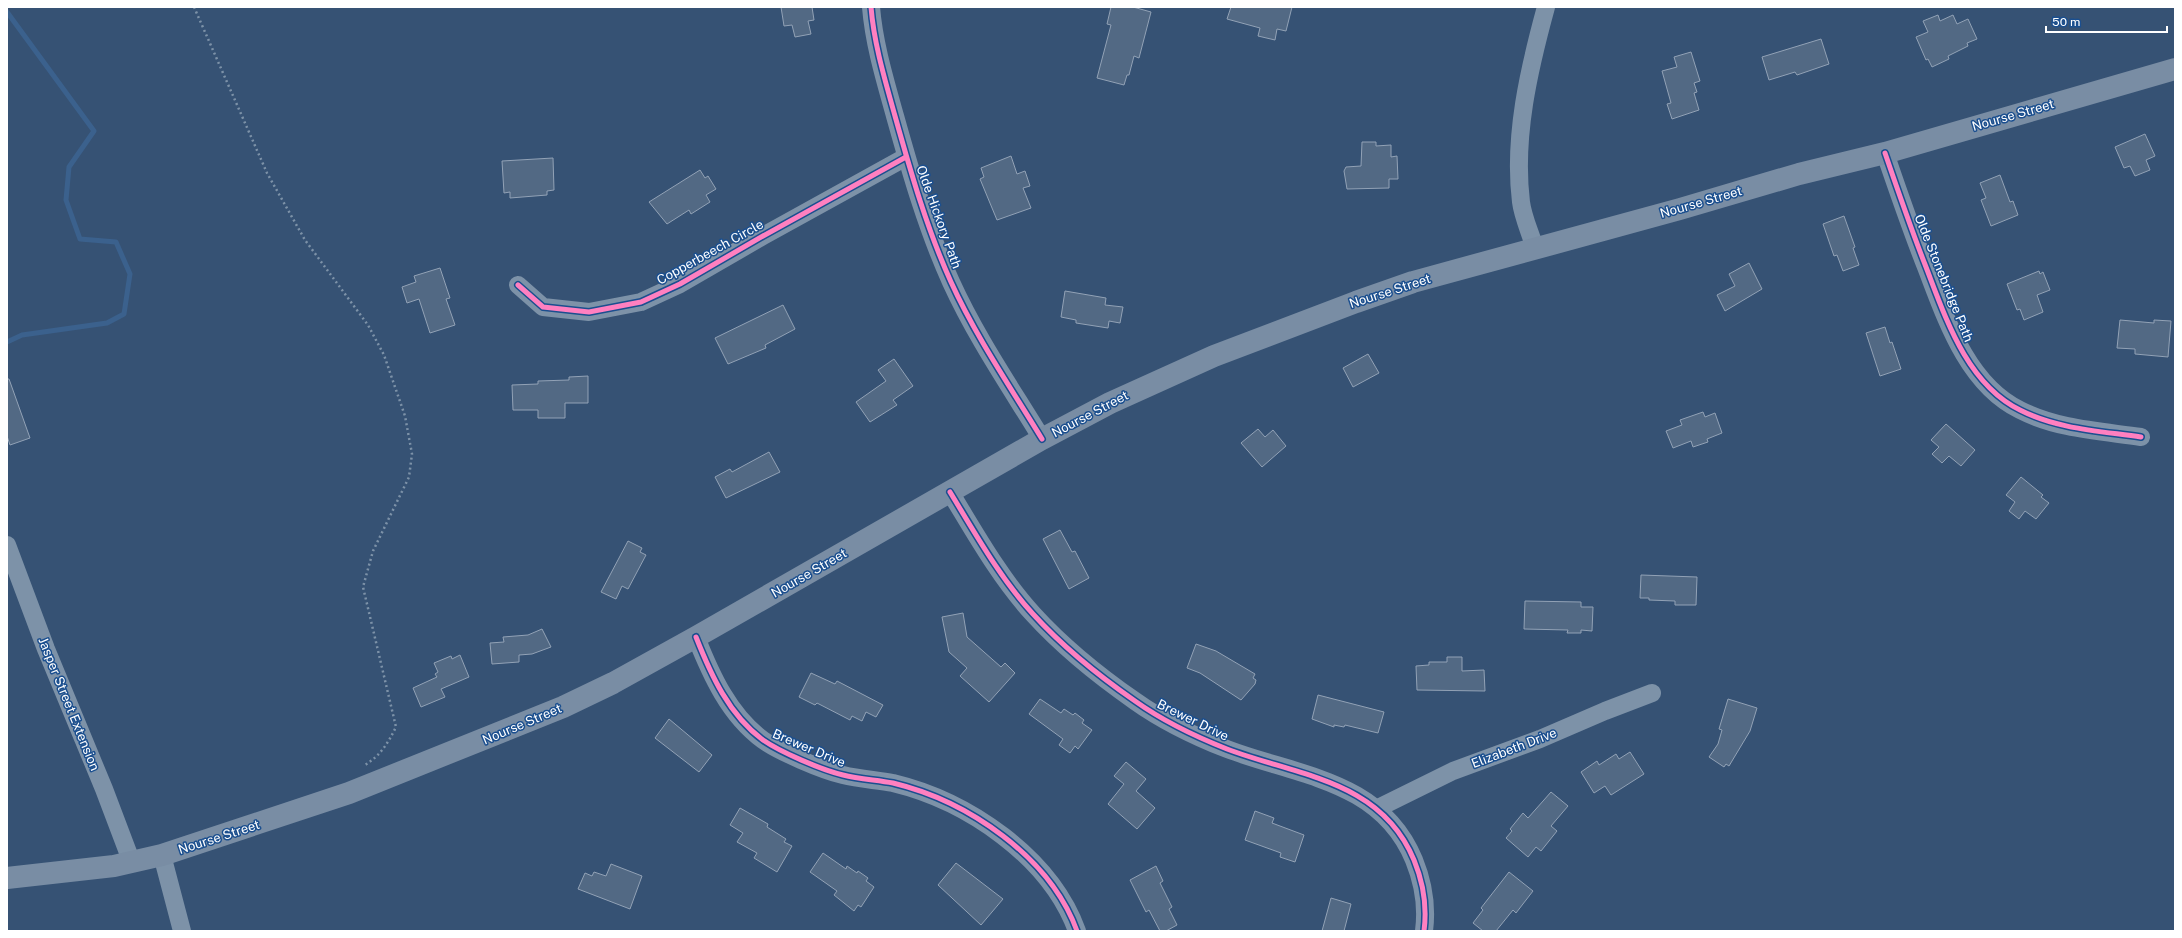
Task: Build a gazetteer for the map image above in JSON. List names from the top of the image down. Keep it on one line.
{"streets":{"main road":["Nourse Street"],"street":["Olde Hickory Path","Copperbeech Circle","Olde Stonebridge Path","Jasper Street Extension","Brewer Drive","Elizabeth Drive"]},"crossings":[["Nourse Street","Olde Hickory Path"],["Nourse Street","Olde Stonebridge Path"],["Nourse Street","Jasper Street Extension"],["Nourse Street","Brewer Drive"],["Olde Hickory Path","Copperbeech Circle"],["Brewer Drive","Elizabeth Drive"]],"scale_bar":"50 m"}
